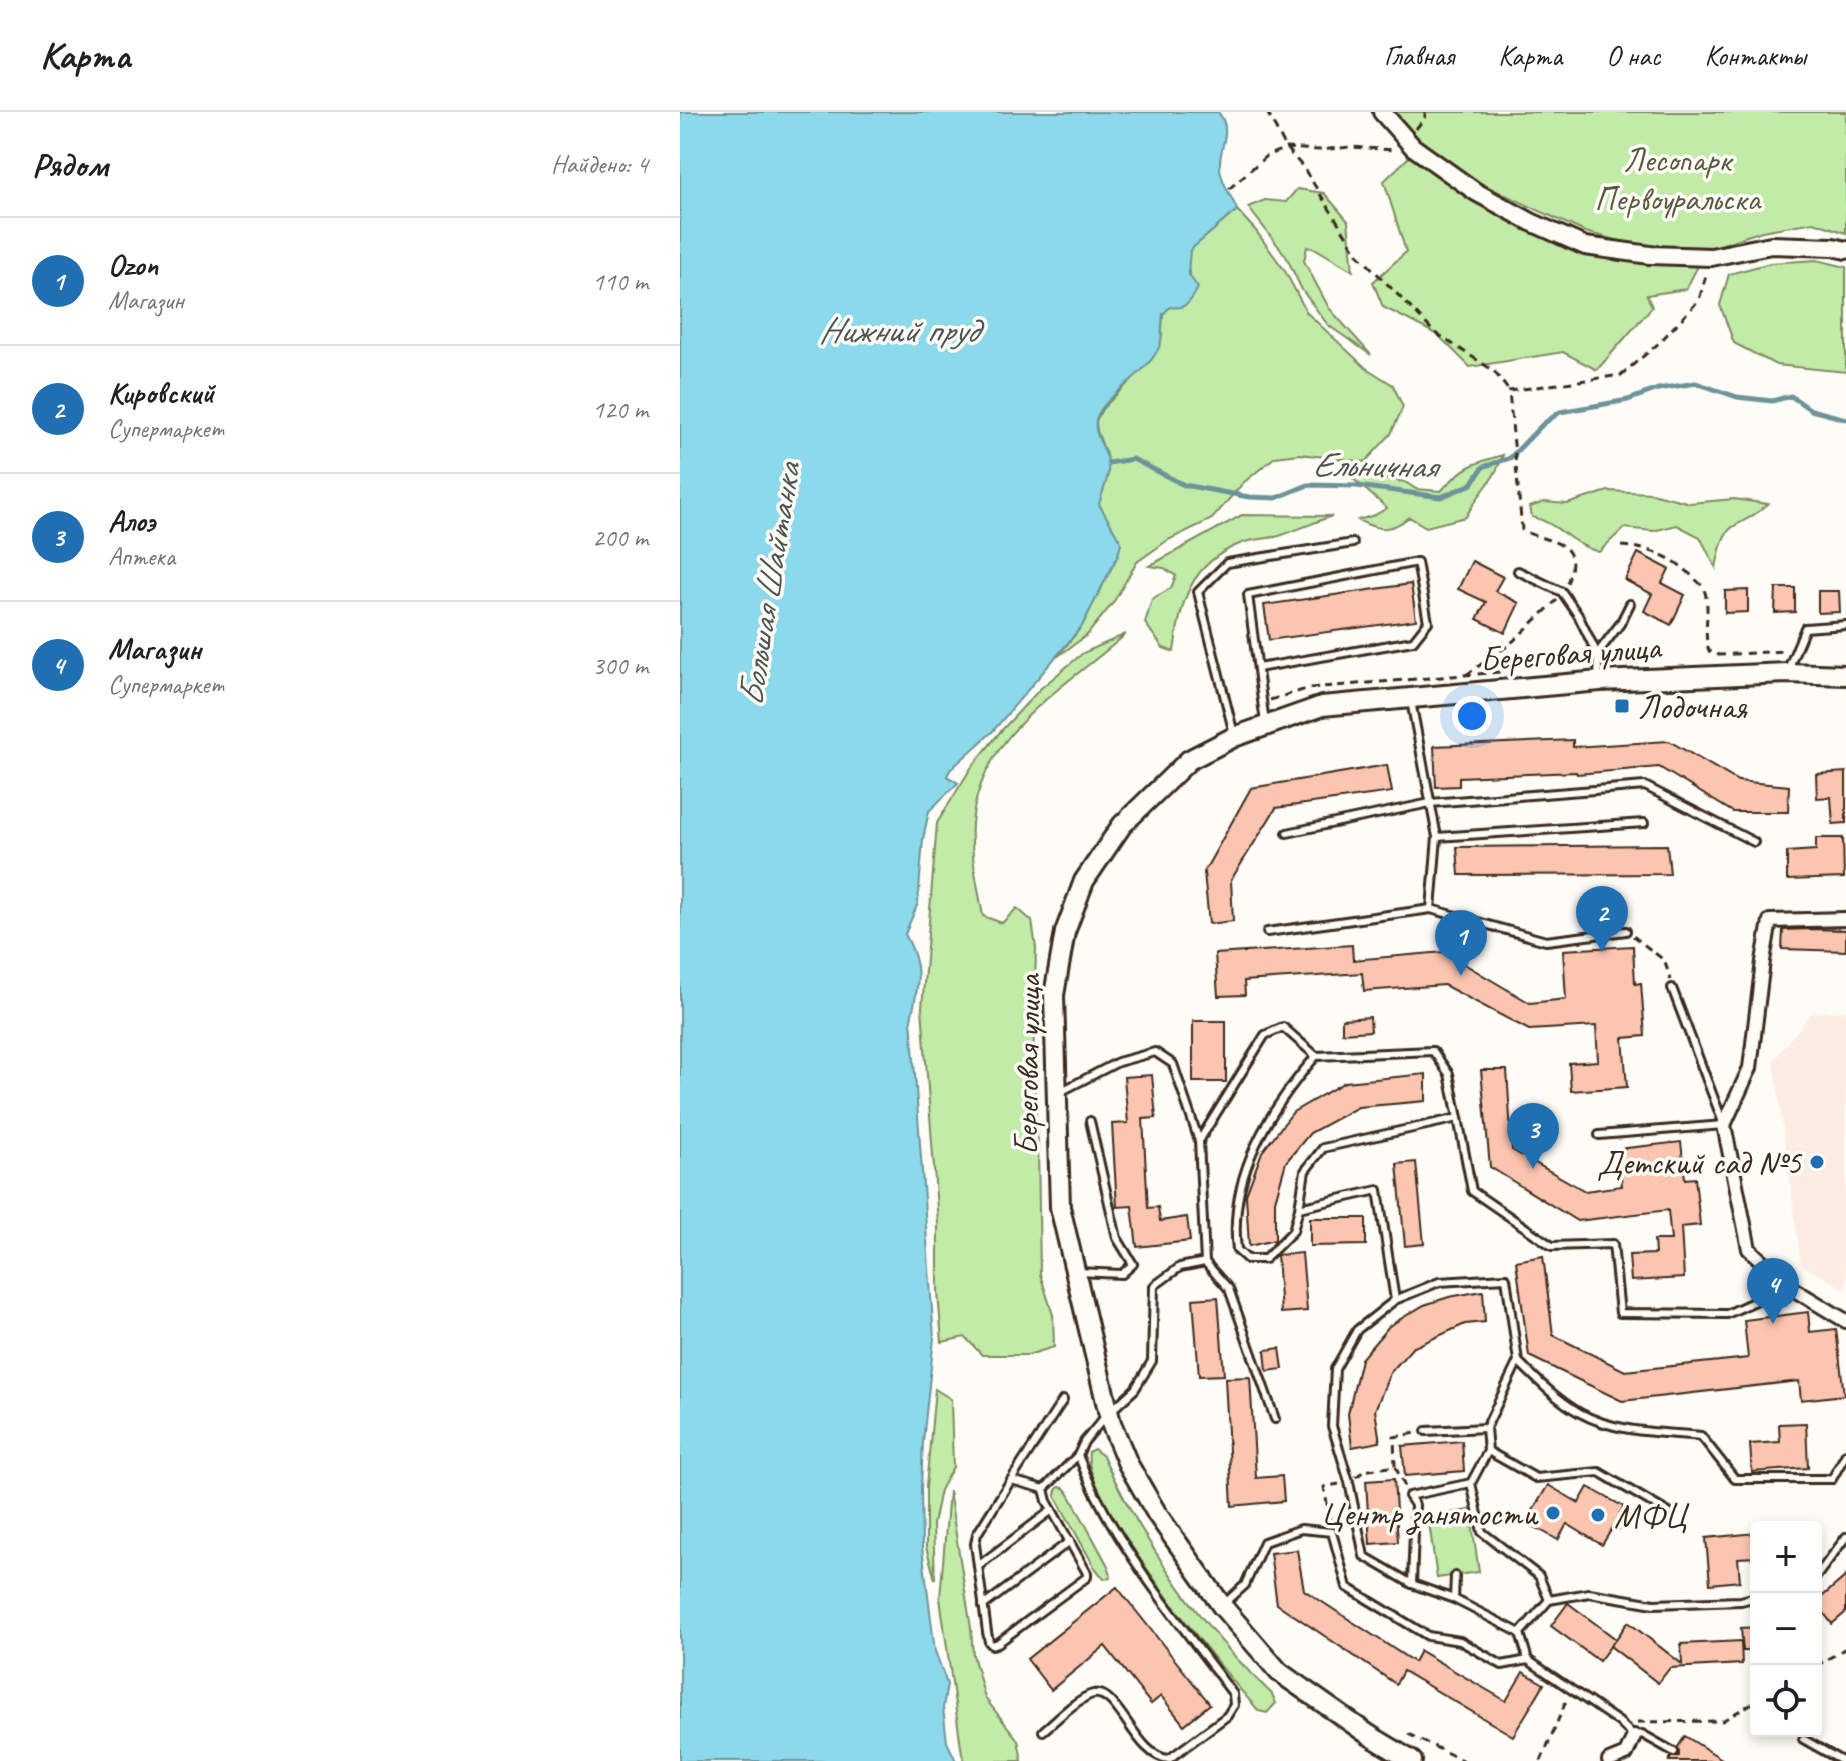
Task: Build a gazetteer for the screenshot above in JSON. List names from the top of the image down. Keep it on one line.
{"streets":{"main road":["Береговая улица"]},"water":["Нижний пруд","Ельничная","Большая Шайтанка"],"parks":["Лесопарк Первоуральска"],"places":{"transit":["Лодочная"],"other":["Детский сад №5","Центр занятости","МФЦ"]},"page":{"header":"Карта","nav":["Главная","Карта","О нас","Контакты"],"heading":["Рядом","Найдено: 4"],"list":[{"mark":"1","name":"Ozon","note":"Магазин","value":"110 m"},{"mark":"2","name":"Кировский","note":"Супермаркет","value":"120 m"},{"mark":"3","name":"Алоэ","note":"Аптека","value":"200 m"},{"mark":"4","name":"Магазин","note":"Супермаркет","value":"300 m"}],"pins":["2","1","3","4"],"map_buttons":["+","−"]}}
